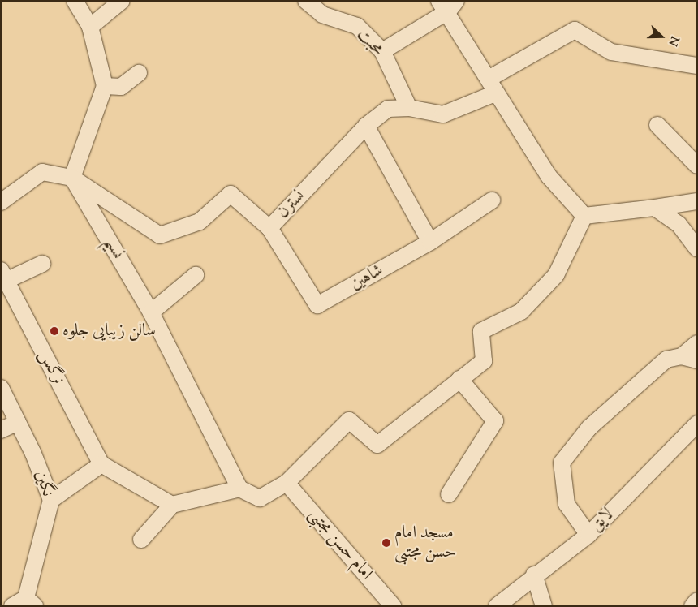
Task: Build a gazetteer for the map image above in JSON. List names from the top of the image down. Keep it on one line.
{"streets":{"street":["محبت","نسترن","نسیم","شاهین","نرگس","نگین","لایق","امام حسن مجتبی"]},"crossings":[["محبت","نسترن"],["نسترن","نسیم"],["نسترن","شاهین"]],"places":["سالن زیبایی جلوه","مسجد امام حسن مجتبی"],"north":"right"}
